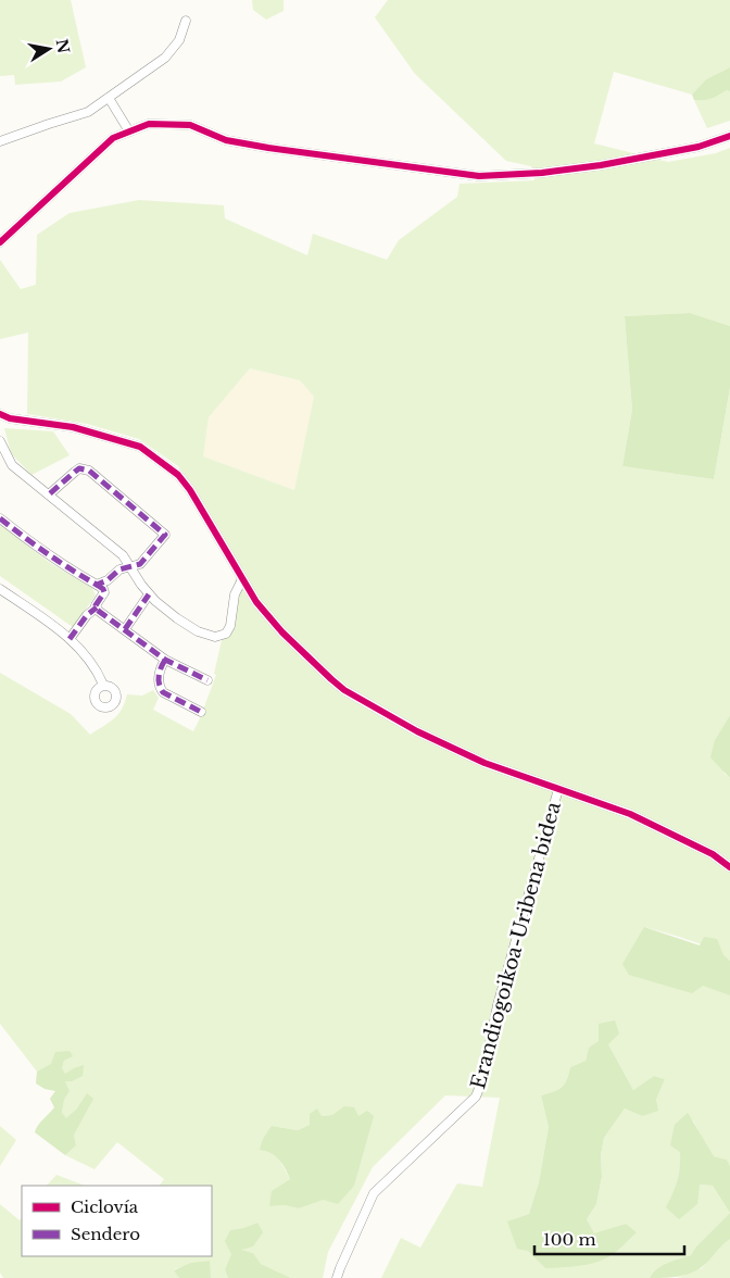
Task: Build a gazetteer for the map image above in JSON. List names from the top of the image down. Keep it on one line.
{"streets":{"street":["Erandiogoikoa-Uribena bidea"]},"legend":["Ciclovía","Sendero"],"scale_bar":"100 m","north":"right"}
